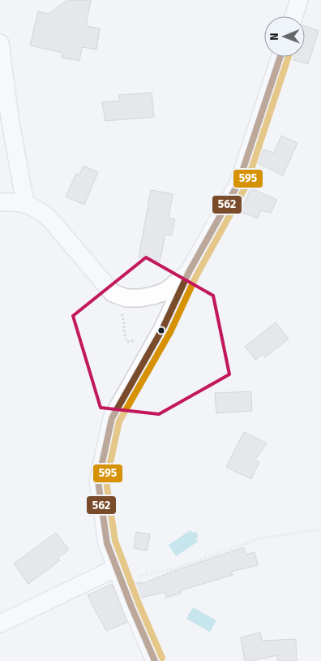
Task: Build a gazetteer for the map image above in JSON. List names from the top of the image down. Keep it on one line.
{"lines":["transit line 562","transit line 595"],"north":"left"}
